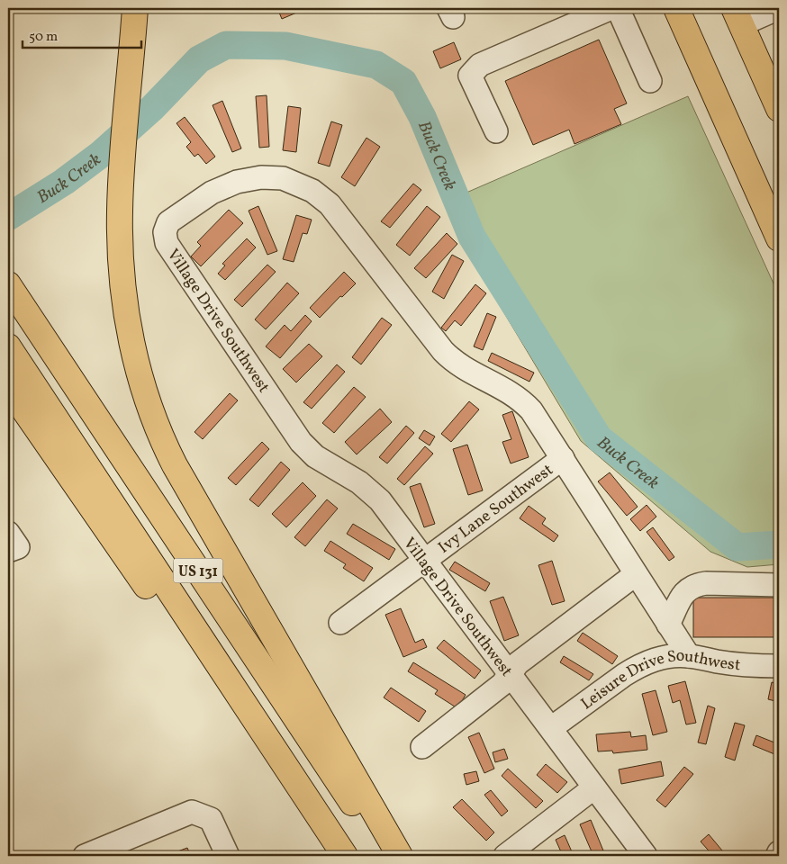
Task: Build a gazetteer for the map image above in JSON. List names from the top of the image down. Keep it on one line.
{"streets":{"main road":["US 131"],"street":["Village Drive Southwest","Ivy Lane Southwest","Leisure Drive Southwest"]},"crossings":[["Village Drive Southwest","Ivy Lane Southwest"],["Village Drive Southwest","Leisure Drive Southwest"]],"water":["Buck Creek"],"scale_bar":"50 m"}
